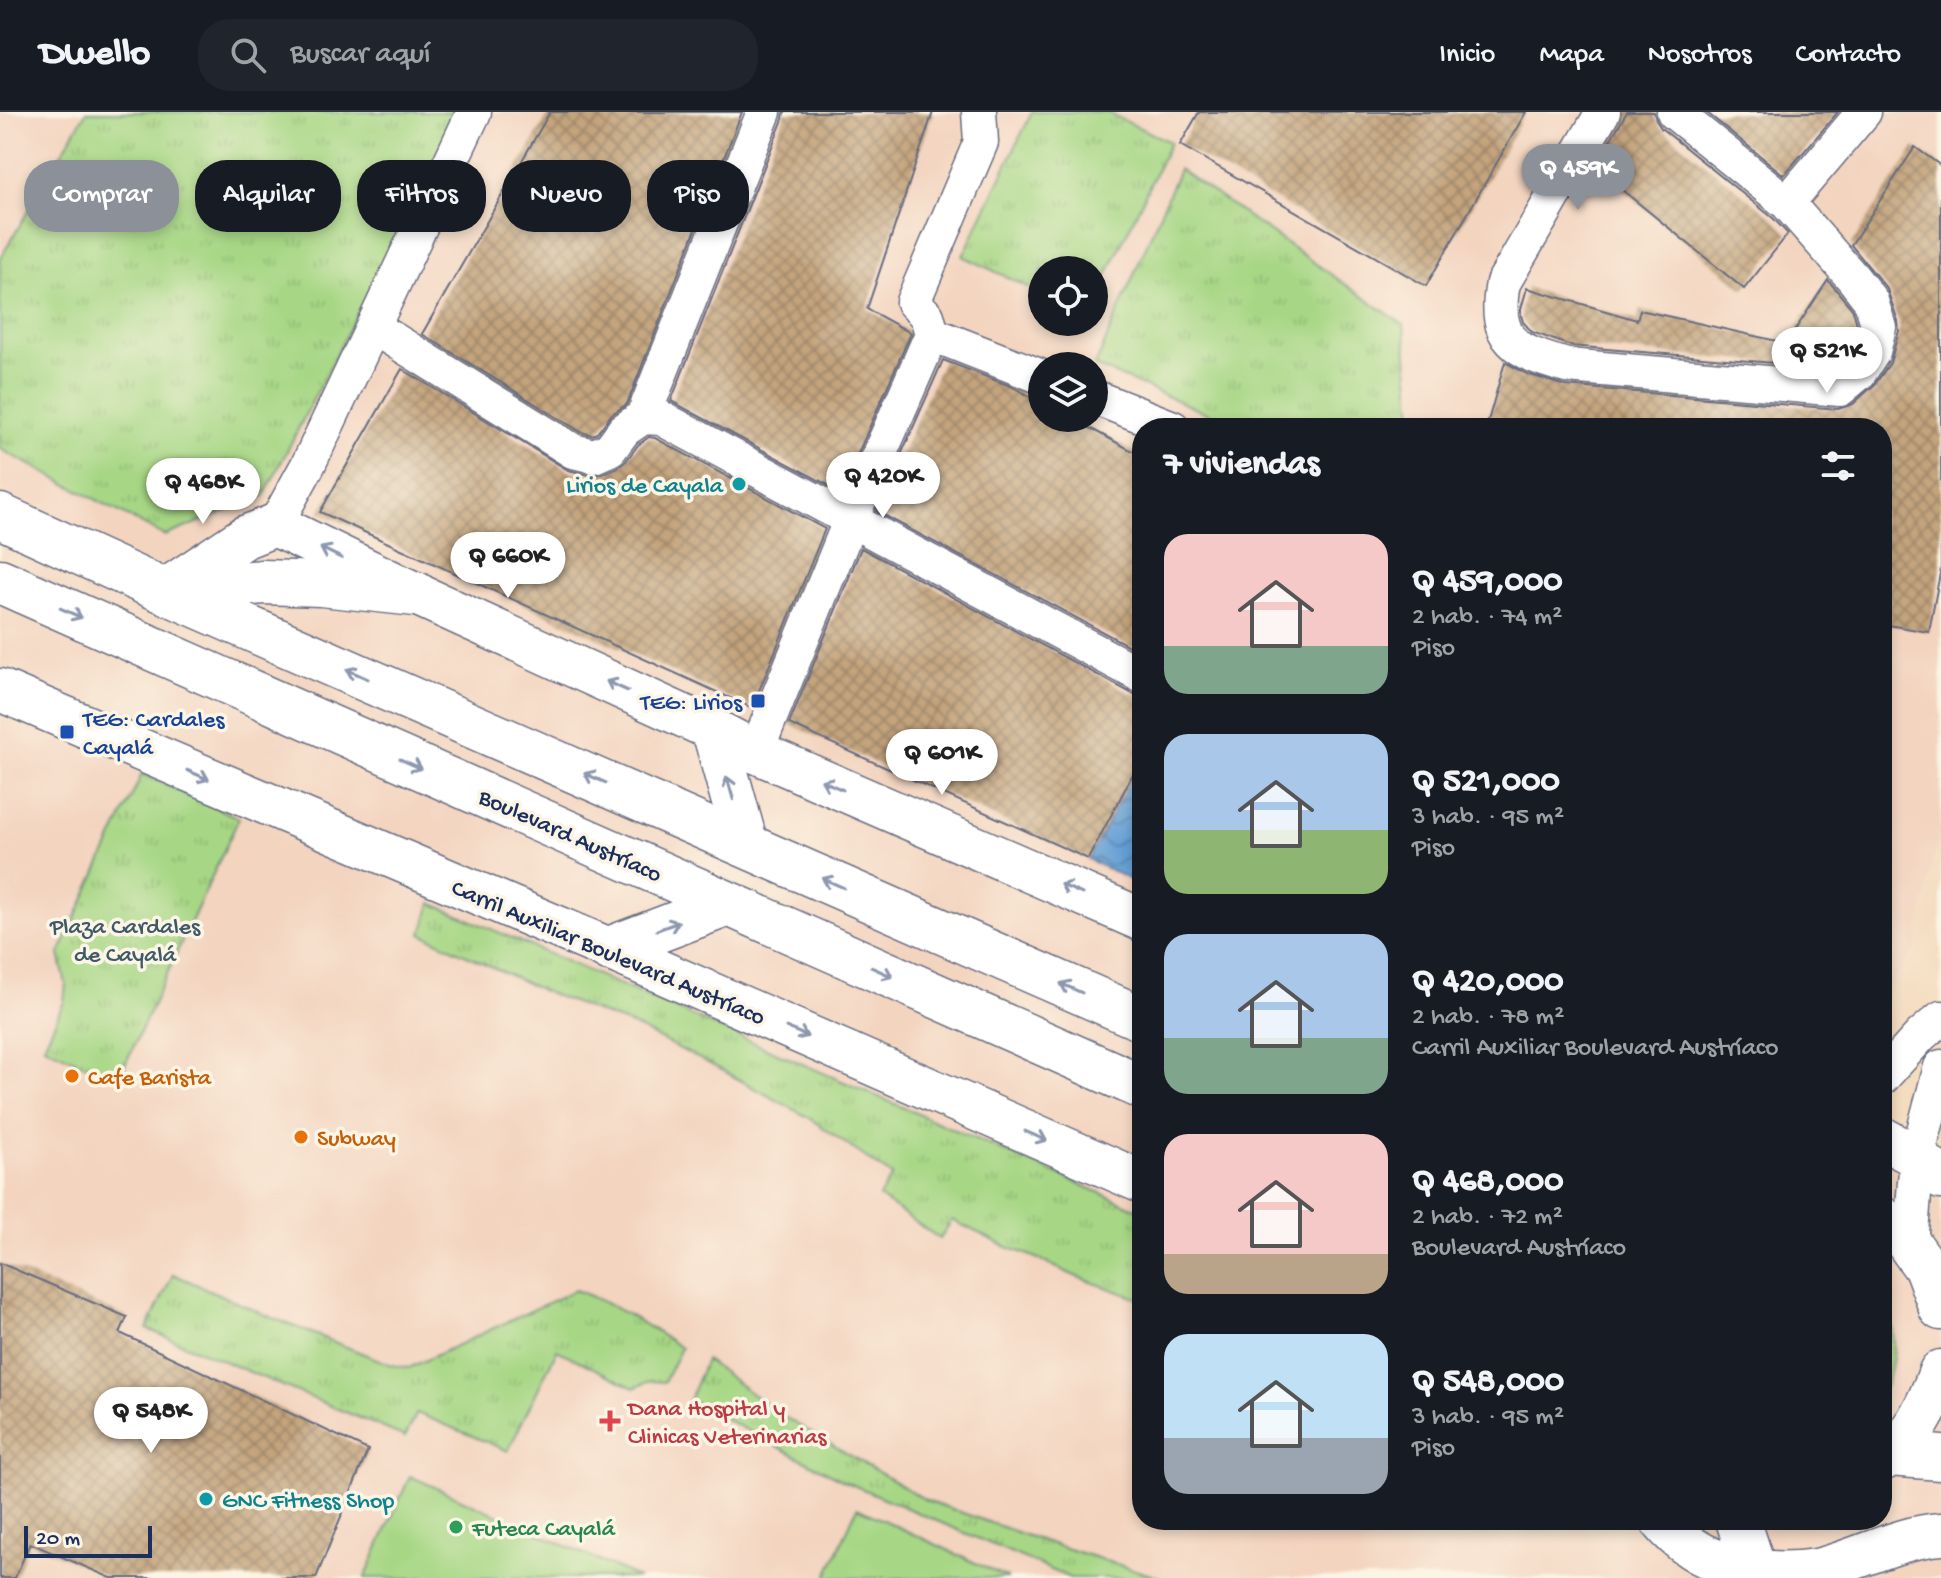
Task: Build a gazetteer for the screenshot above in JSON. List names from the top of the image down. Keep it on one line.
{"streets":{"main road":["Boulevard Austríaco"],"street":["Carril Auxiliar Boulevard Austríaco"]},"parks":["Plaza Cardales de Cayalá"],"places":{"other":["Lirios de Cayala","Cafe Barista","Subway","GNC Fitness Shop","Futeca Cayalá"],"transit":["TEG: Lirios","TEG: Cardales Cayalá"],"health":["Dana Hospital y Clinicas Veterinarias"]},"scale_bar":"20 m","page":{"header":"Dwello","search":"Buscar aquí","nav":["Inicio","Mapa","Nosotros","Contacto"],"price":["Q 459K","Q 521K","Q 420K","Q 468K","Q 660K","Q 601K","Q 548K"],"chip":["Comprar","Alquilar","Filtros","Nuevo","Piso"],"heading":"7 viviendas","list":[{"name":"Q 459,000","note":"2 hab. · 74 m² · Piso"},{"name":"Q 521,000","note":"3 hab. · 95 m² · Piso"},{"name":"Q 420,000","note":"2 hab. · 78 m² · Carril Auxiliar Boulevard Austríaco"},{"name":"Q 468,000","note":"2 hab. · 72 m² · Boulevard Austríaco"},{"name":"Q 548,000","note":"3 hab. · 95 m² · Piso"}],"scale":"20 m"}}
